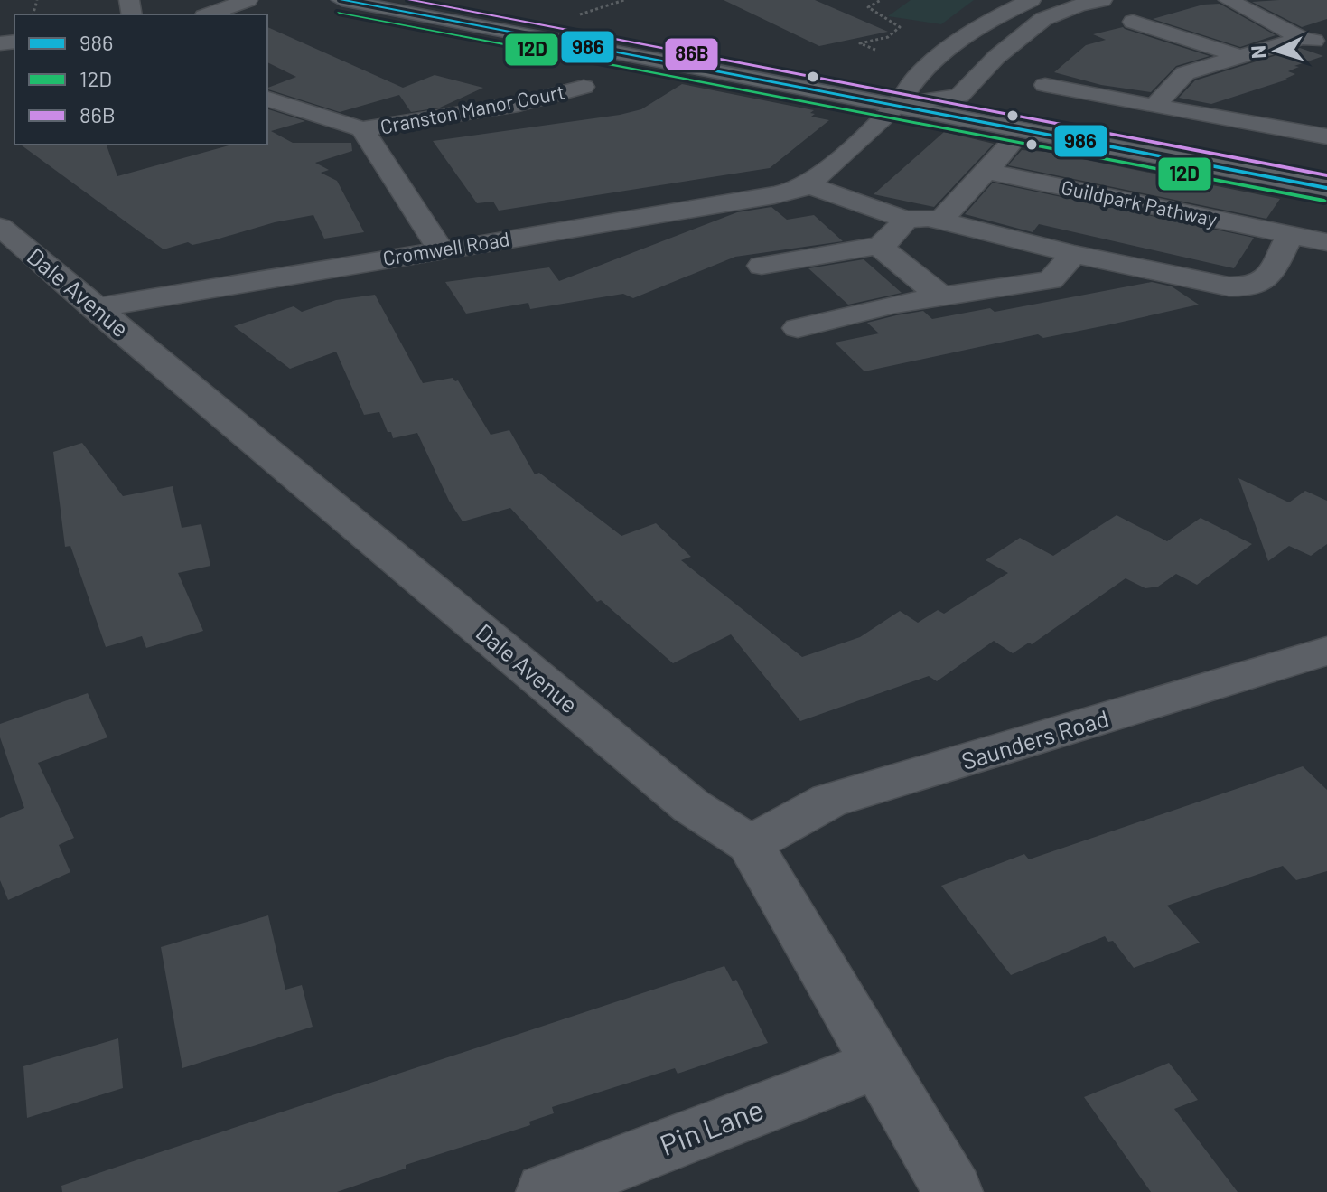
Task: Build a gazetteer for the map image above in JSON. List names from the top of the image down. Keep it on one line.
{"streets":{"street":["Cranston Manor Court","Guildpark Pathway","Cromwell Road","Dale Avenue","Saunders Road","Pin Lane"]},"crossings":[["Cromwell Road","Dale Avenue"],["Dale Avenue","Saunders Road"],["Dale Avenue","Pin Lane"]],"lines":["transit line 986","transit line 86B","transit line 12D"],"legend":["986","12D","86B"],"north":"left"}
